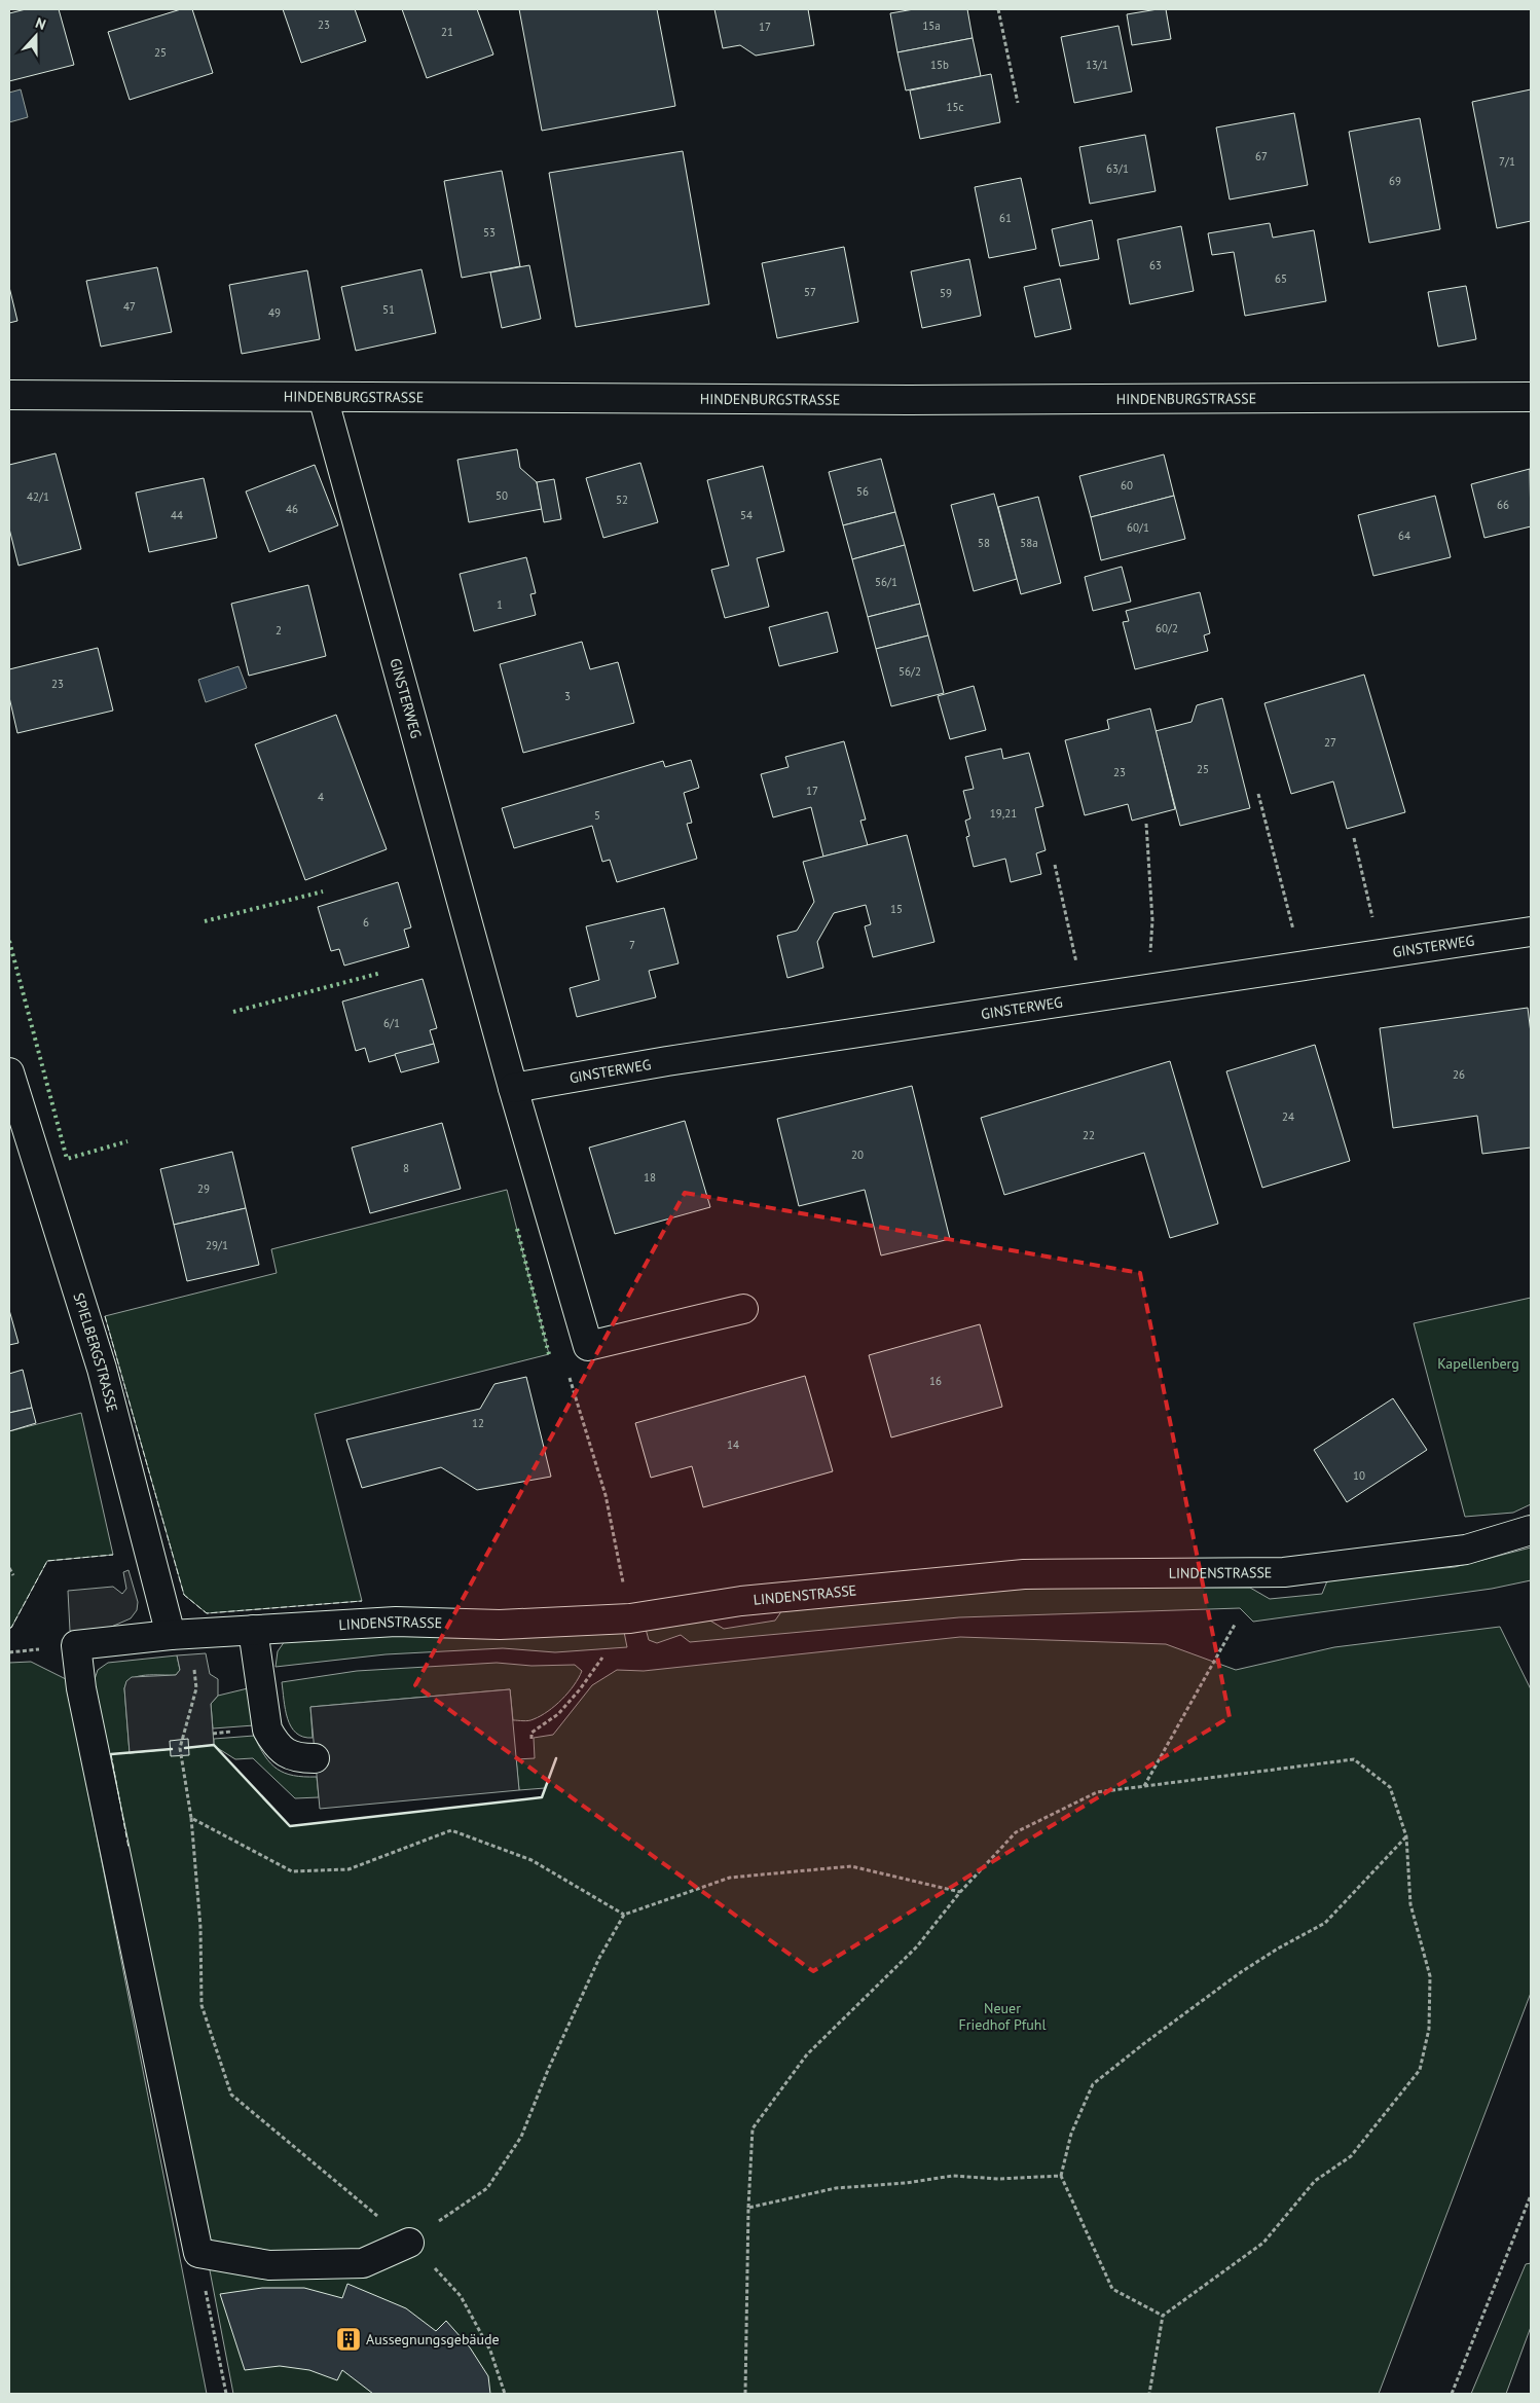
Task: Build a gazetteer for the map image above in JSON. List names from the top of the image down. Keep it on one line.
{"streets":{"street":["HINDENBURGSTRASSE","GINSTERWEG","SPIELBERGSTRASSE","LINDENSTRASSE"]},"crossings":[["HINDENBURGSTRASSE","GINSTERWEG"],["SPIELBERGSTRASSE","LINDENSTRASSE"]],"parks":["Kapellenberg","Neuer Friedhof Pfuhl"],"places":{"building":["Aussegnungsgebäude"]},"house_numbers":["23","15a","17","21","25","15b","13/1","15c","67","7/1","63/1","69","61","53","63","65","57","59","47","51","49","60","56","50","42/1","52","66","46","44","54","60/1","64","58","58a","56/1","1","60/2","2","56/2","23","3","27","25","23","17","4","19,21","5","15","6","7","6/1","26","24","22","20","8","18","29","29/1","16","12","14","10"],"north":"top"}
